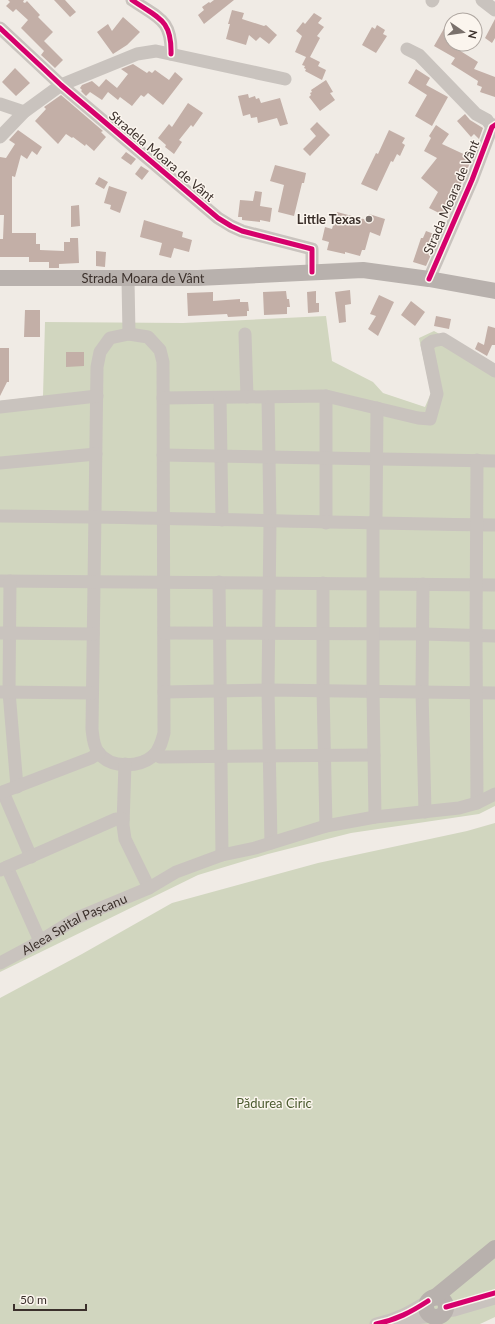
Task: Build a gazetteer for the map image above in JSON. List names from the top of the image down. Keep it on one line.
{"streets":{"main road":["Strada Moara de Vânt"],"street":["Stradela Moara de Vânt","Aleea Spital Pașcanu"]},"crossings":[["Stradela Moara de Vânt","Strada Moara de Vânt"]],"parks":["Pădurea Ciric"],"places":["Little Texas"],"scale_bar":"50 m","north":"right"}
